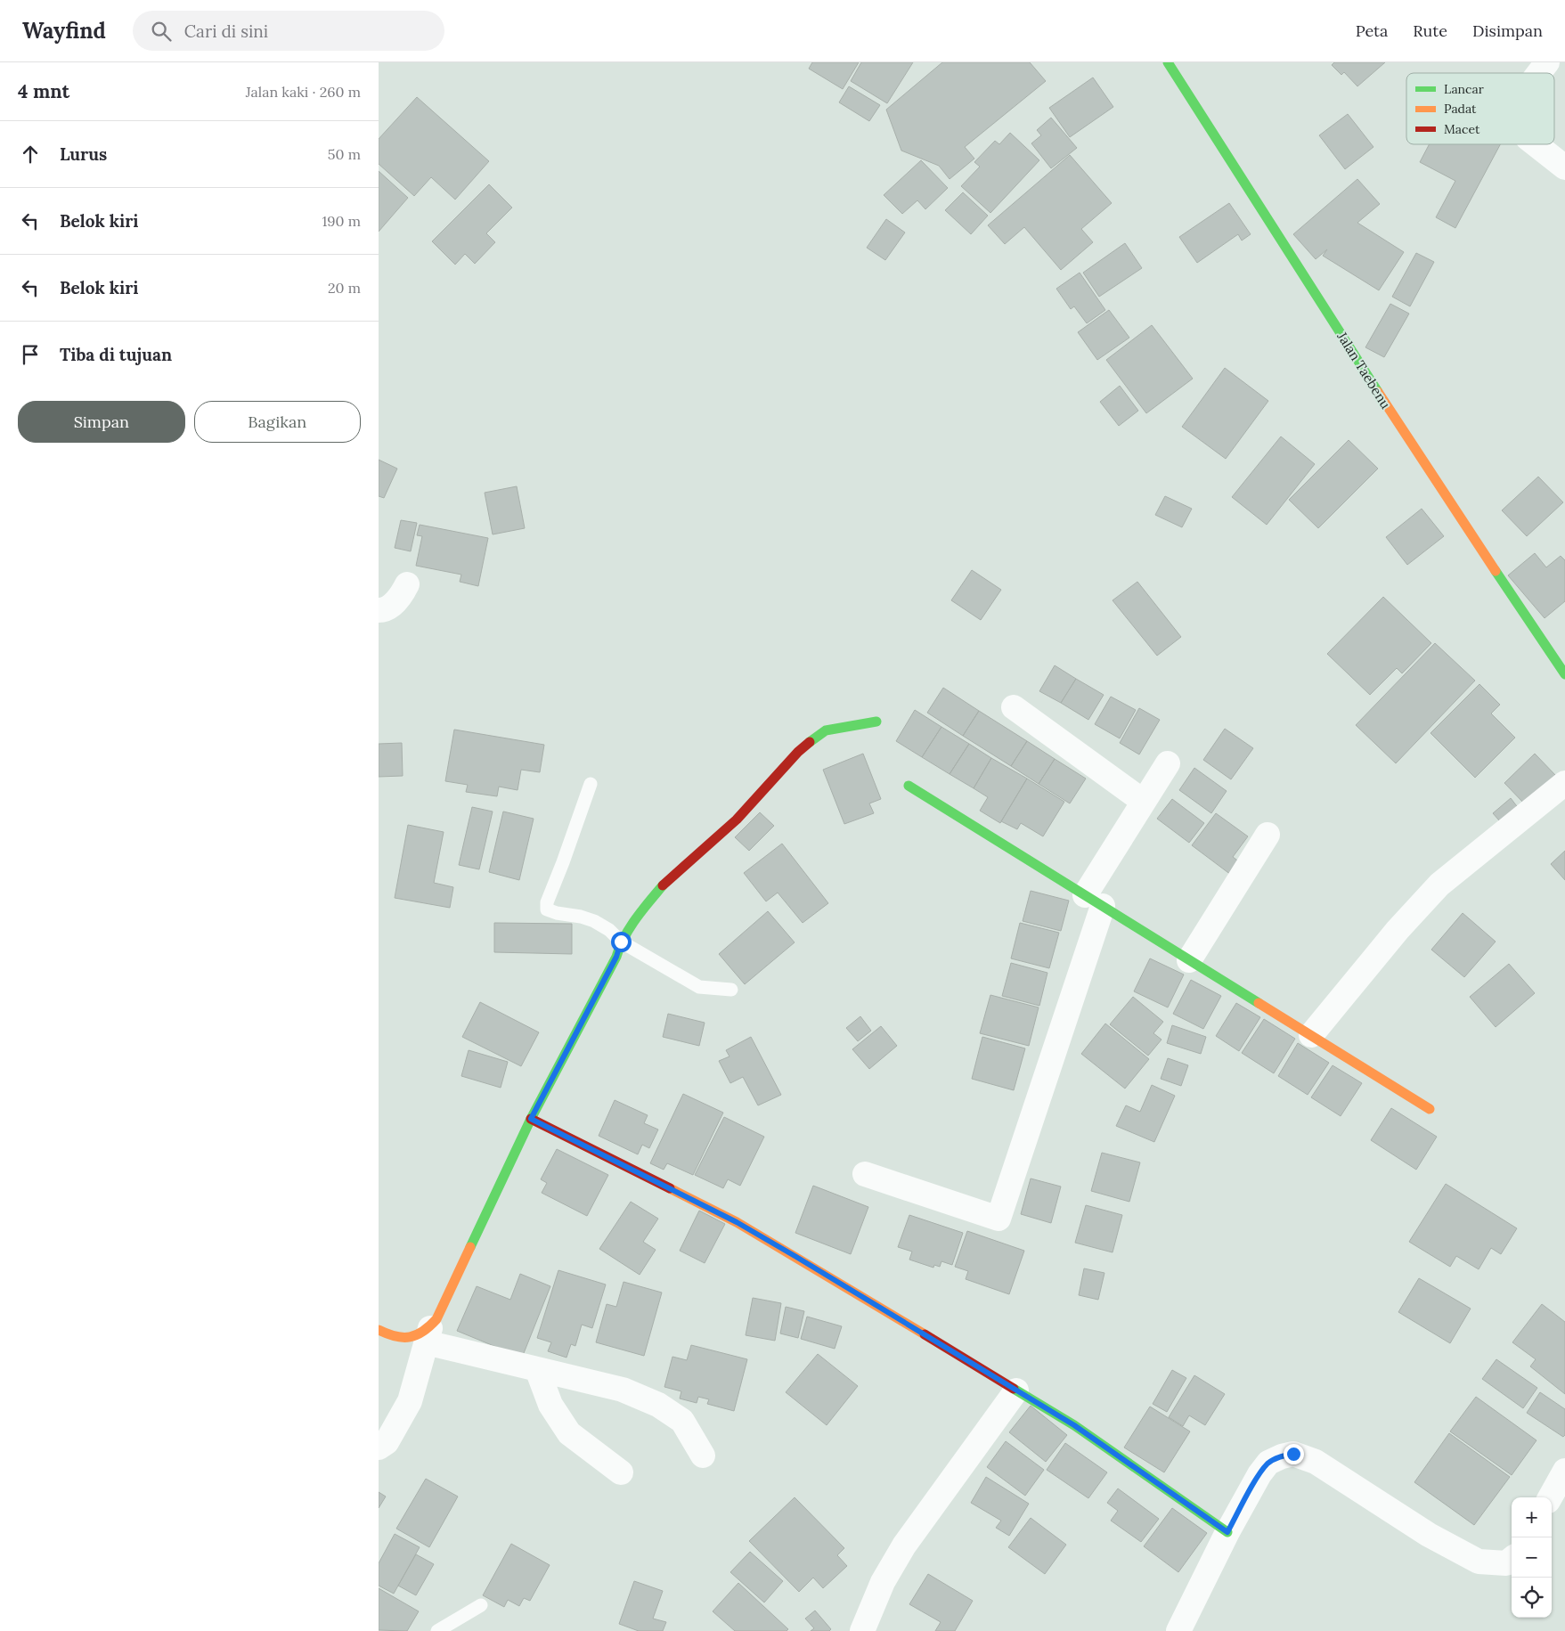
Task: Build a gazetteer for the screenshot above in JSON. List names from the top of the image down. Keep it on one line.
{"streets":{"street":["Jalan Taebenu"]},"legend":["Lancar","Padat","Macet"],"page":{"header":"Wayfind","search":"Cari di sini","nav":["Peta","Rute","Disimpan"],"heading":["4 mnt","Jalan kaki · 260 m"],"list":[["Lurus","50 m"],["Belok kiri","190 m"],["Belok kiri","20 m"],"Tiba di tujuan"],"buttons":["Simpan","Bagikan"],"map_buttons":["+","−"]}}
